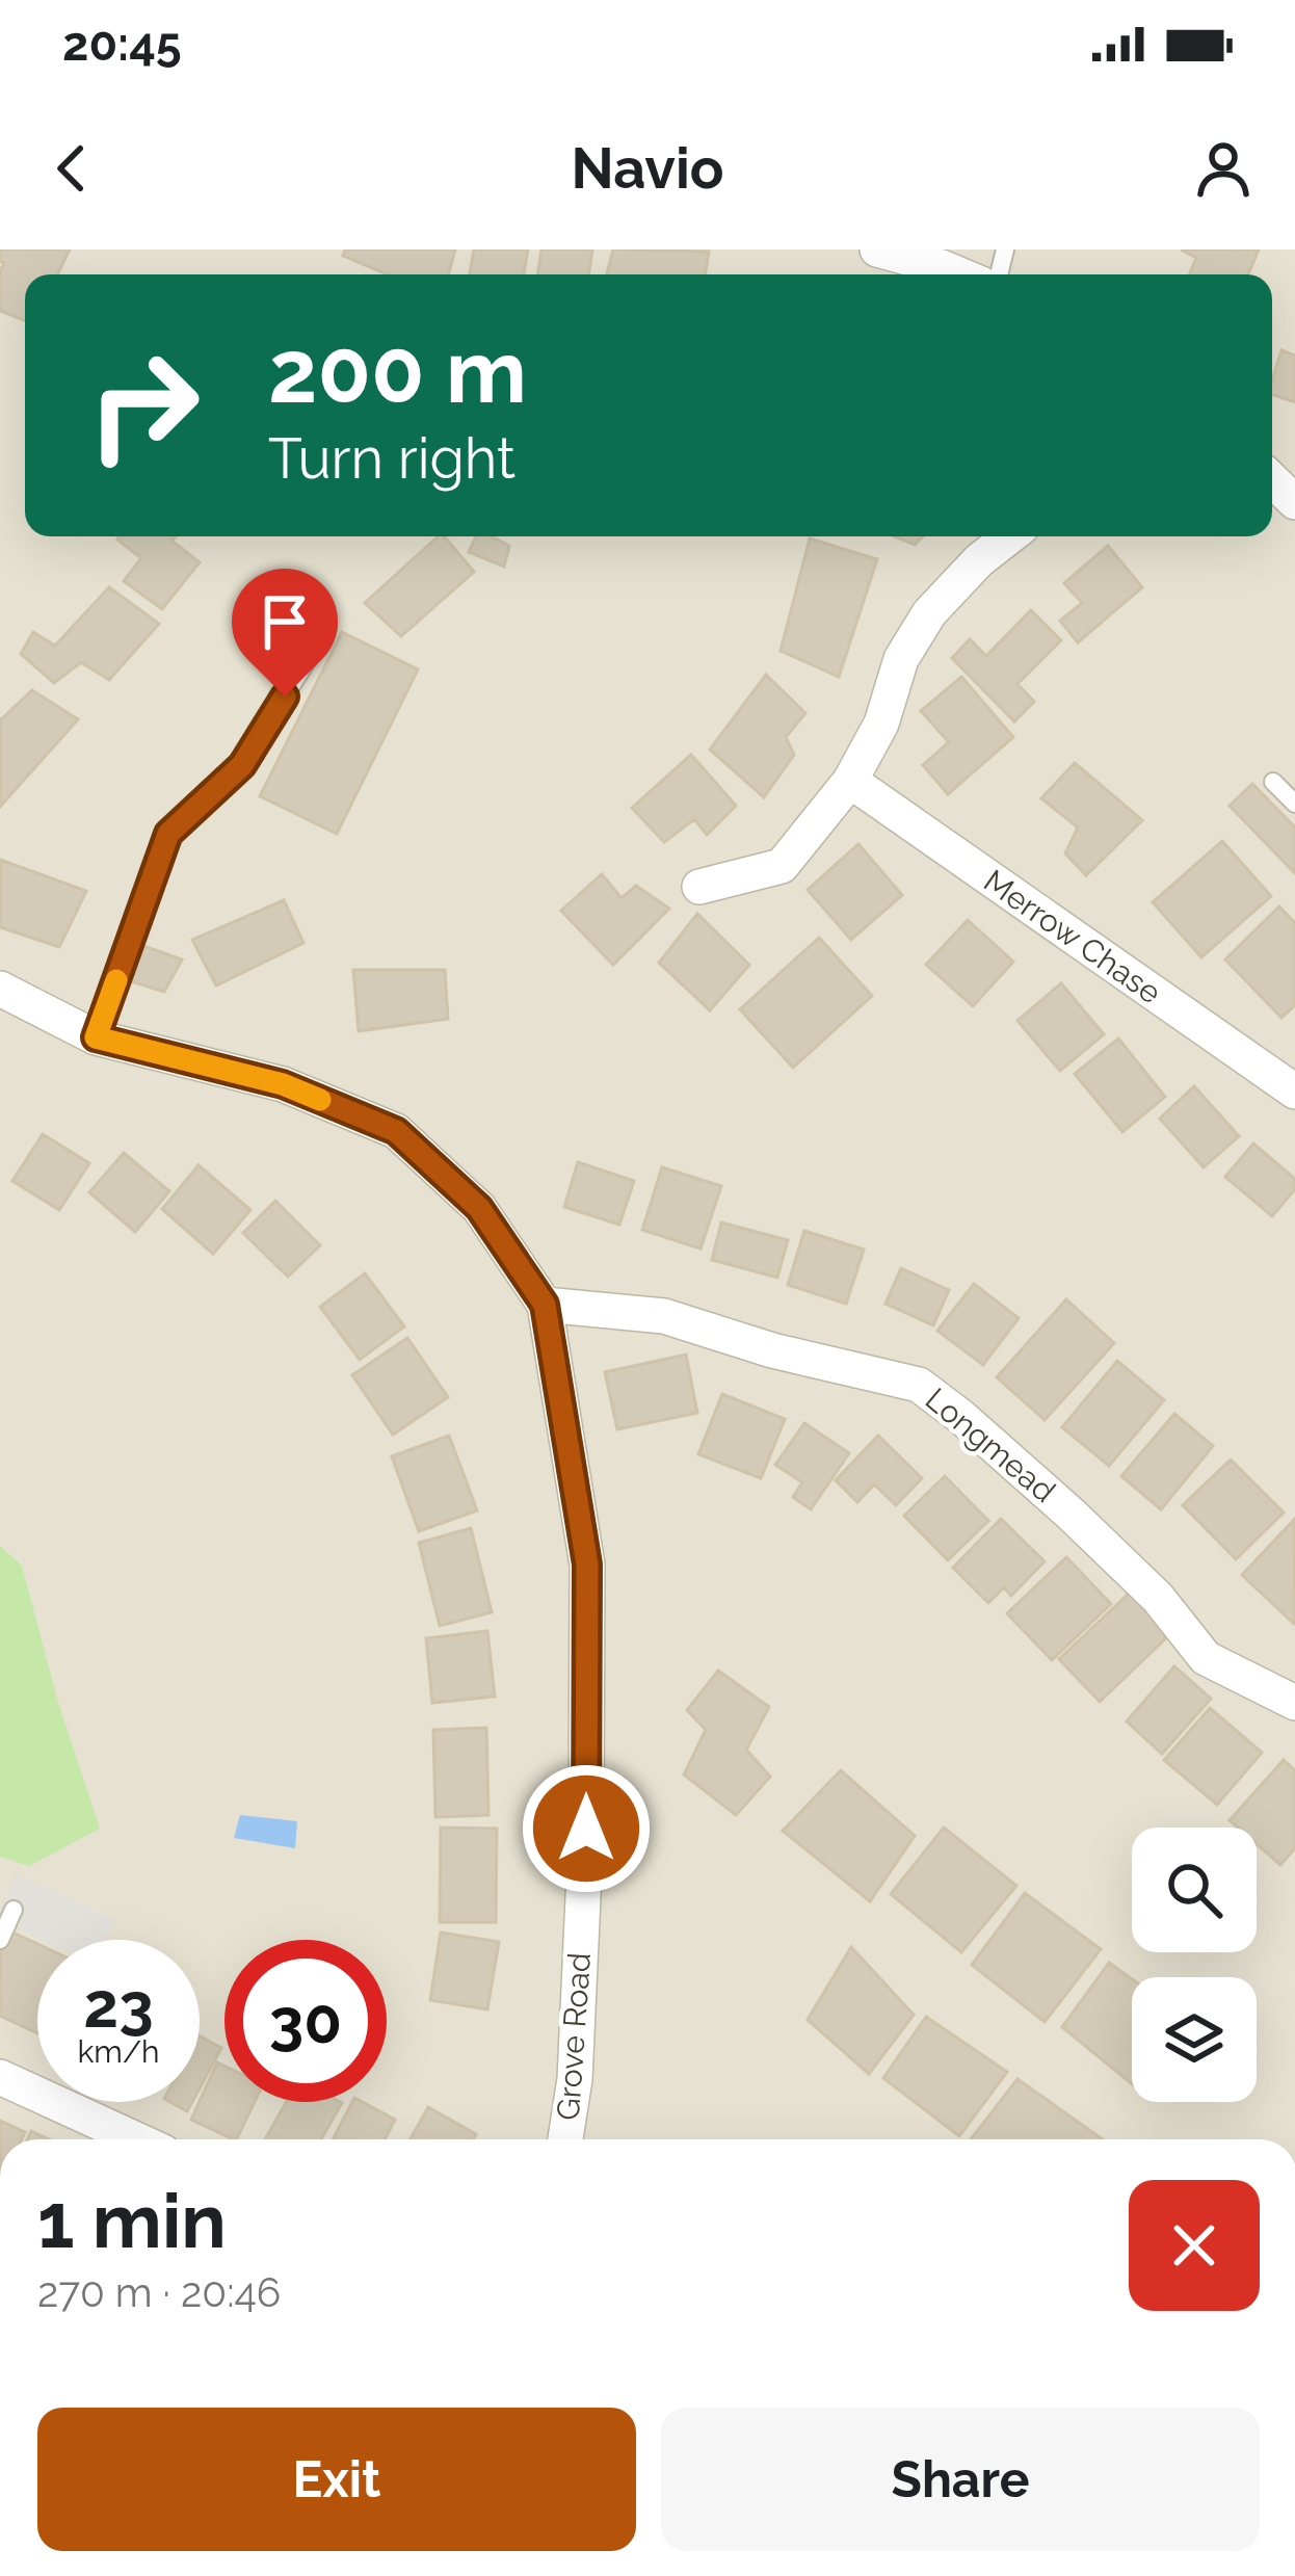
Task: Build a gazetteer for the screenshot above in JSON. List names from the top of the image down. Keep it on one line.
{"streets":{"street":["Merrow Chase","Longmead","Grove Road"]},"crossings":[["Longmead","Grove Road"]],"page":{"status":"20:45","header":"Navio","turn":["200 m","Turn right"],"speed":"23 km/h","limit":"30","heading":["1 min","270 m · 20:46"],"buttons":["Exit","Share"]}}
